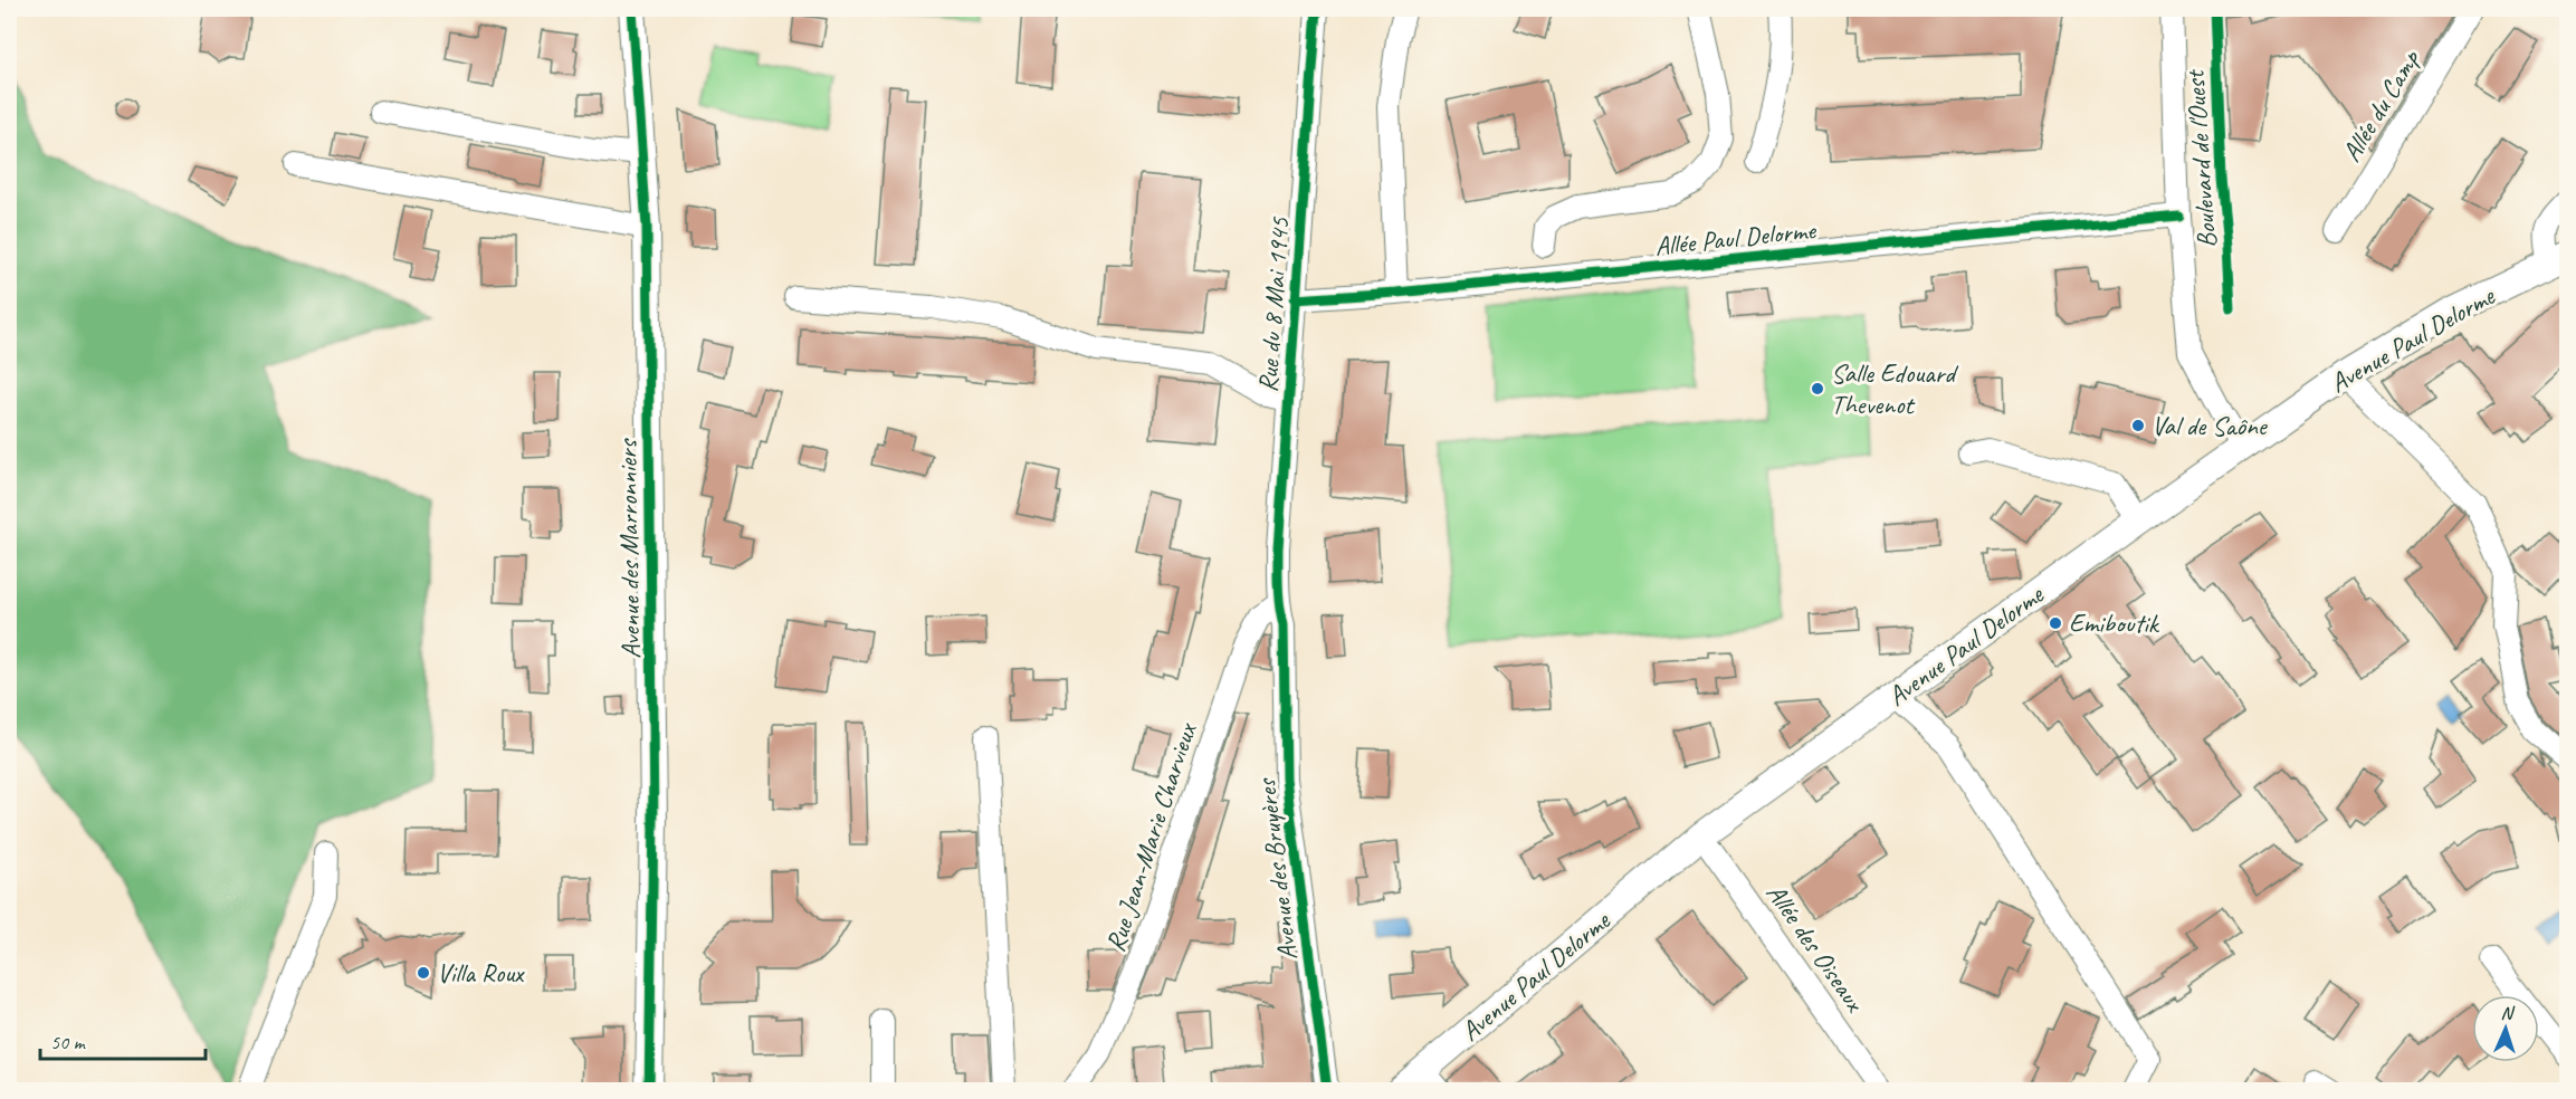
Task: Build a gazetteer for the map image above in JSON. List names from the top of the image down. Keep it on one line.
{"streets":{"main road":["Avenue Paul Delorme","Avenue des Marronniers"],"street":["Allée du Camp","Boulevard de l'Ouest","Allée Paul Delorme","Rue du 8 Mai 1945","Rue Jean-Marie Charvieux","Avenue des Bruyères","Allée des Oiseaux"]},"crossings":[["Boulevard de l'Ouest","Allée Paul Delorme"],["Boulevard de l'Ouest","Avenue Paul Delorme"],["Allée Paul Delorme","Rue du 8 Mai 1945"],["Rue du 8 Mai 1945","Rue Jean-Marie Charvieux"],["Rue du 8 Mai 1945","Avenue des Bruyères"],["Avenue Paul Delorme","Allée des Oiseaux"],["Rue Jean-Marie Charvieux","Avenue des Bruyères"]],"places":["Salle Edouard Thevenot","Val de Saône","Emiboutik","Villa Roux"],"scale_bar":"50 m","north":"top"}
